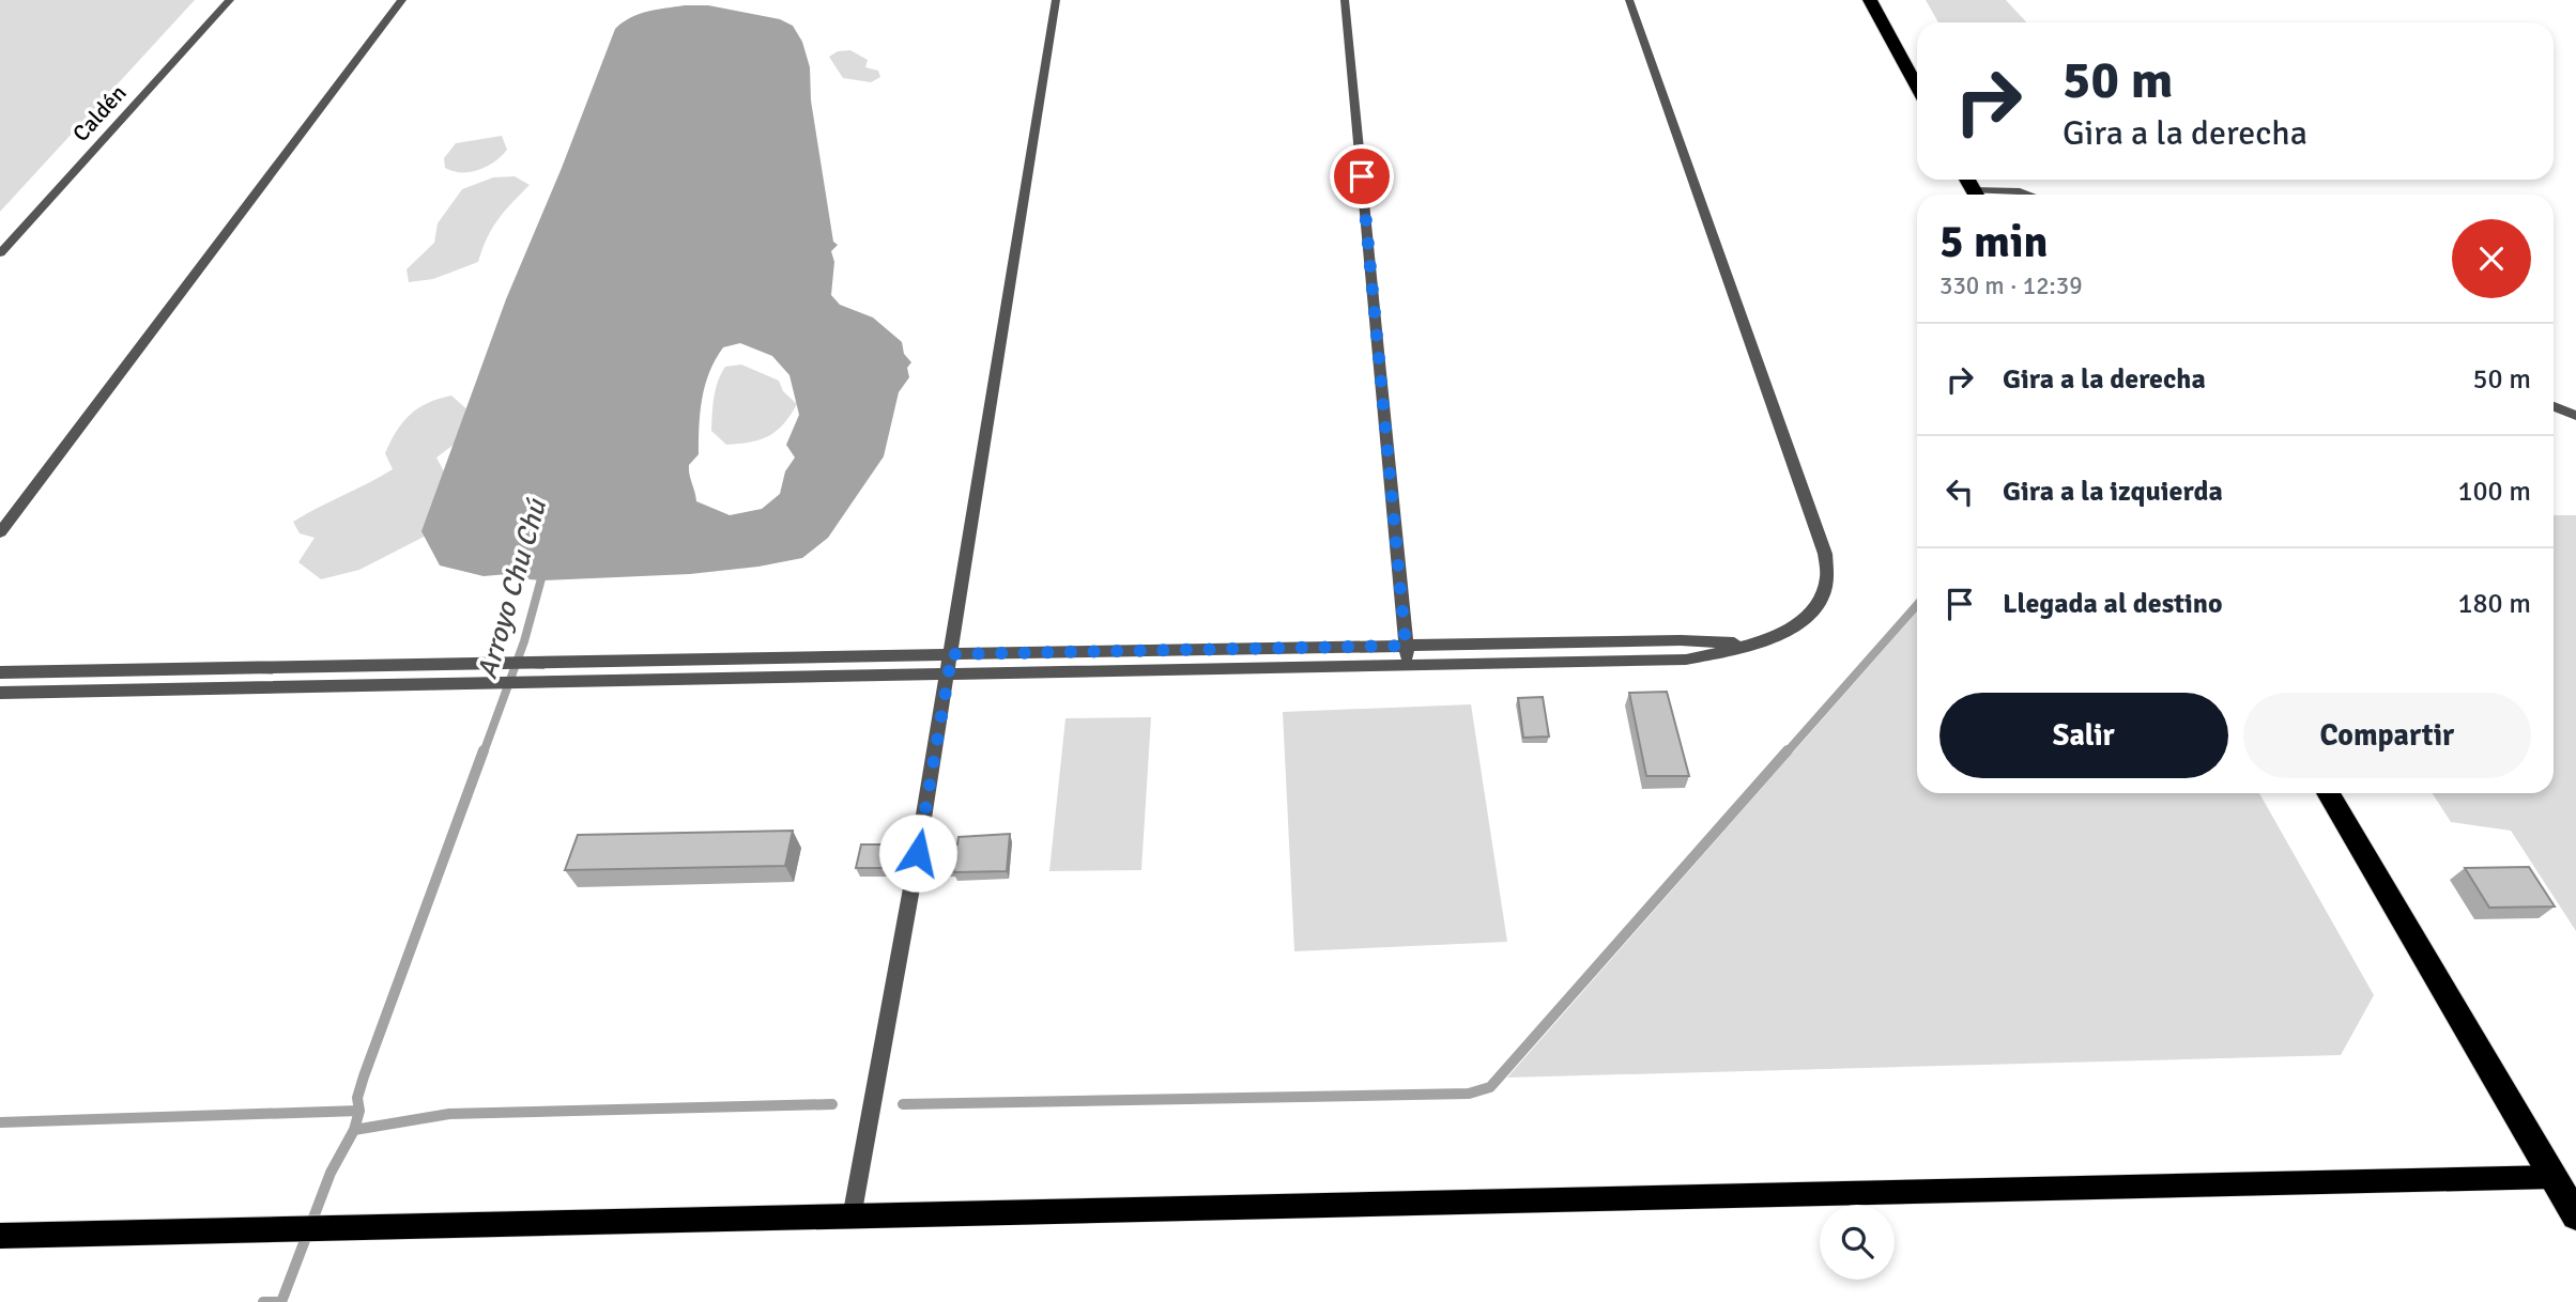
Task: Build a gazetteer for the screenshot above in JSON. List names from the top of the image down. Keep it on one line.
{"streets":{"street":["Caldén"]},"water":["Arroyo Chu Chú"],"page":{"turn":["50 m","Gira a la derecha"],"heading":["5 min","330 m · 12:39"],"list":[{"name":"Gira a la derecha","value":"50 m"},{"name":"Gira a la izquierda","value":"100 m"},{"name":"Llegada al destino","value":"180 m"}],"buttons":["Salir","Compartir"]}}
